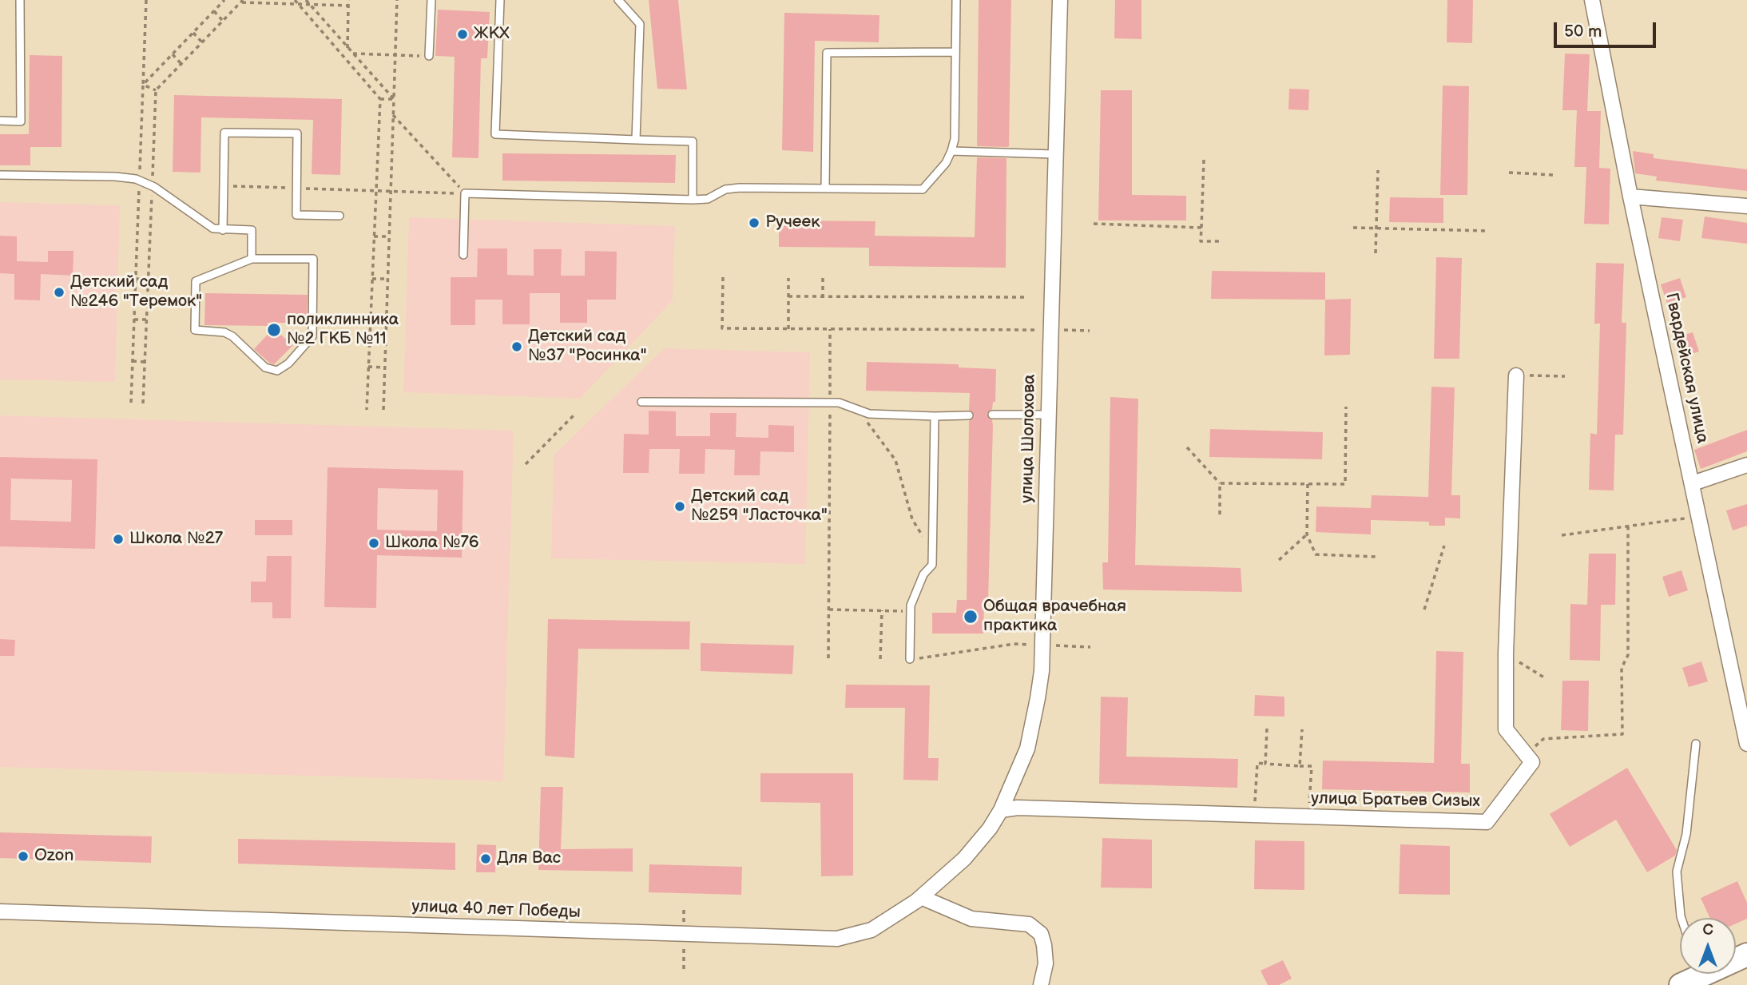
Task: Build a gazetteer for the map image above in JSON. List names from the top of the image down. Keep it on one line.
{"streets":{"street":["Гвардейская улица","улица Шолохова","улица Братьев Сизых","улица 40 лет Победы"]},"crossings":[["улица Шолохова","улица Братьев Сизых"],["улица Шолохова","улица 40 лет Победы"]],"places":["ЖКХ","Ручеек","Детский сад №246 \"Теремок\"","поликлинника №2 ГКБ №11","Детский сад №37 \"Росинка\"","Детский сад №259 \"Ласточка\"","Школа №27","Школа №76","Общая врачебная практика","Ozon","Для Вас"],"scale_bar":"50 m","north":"top"}
